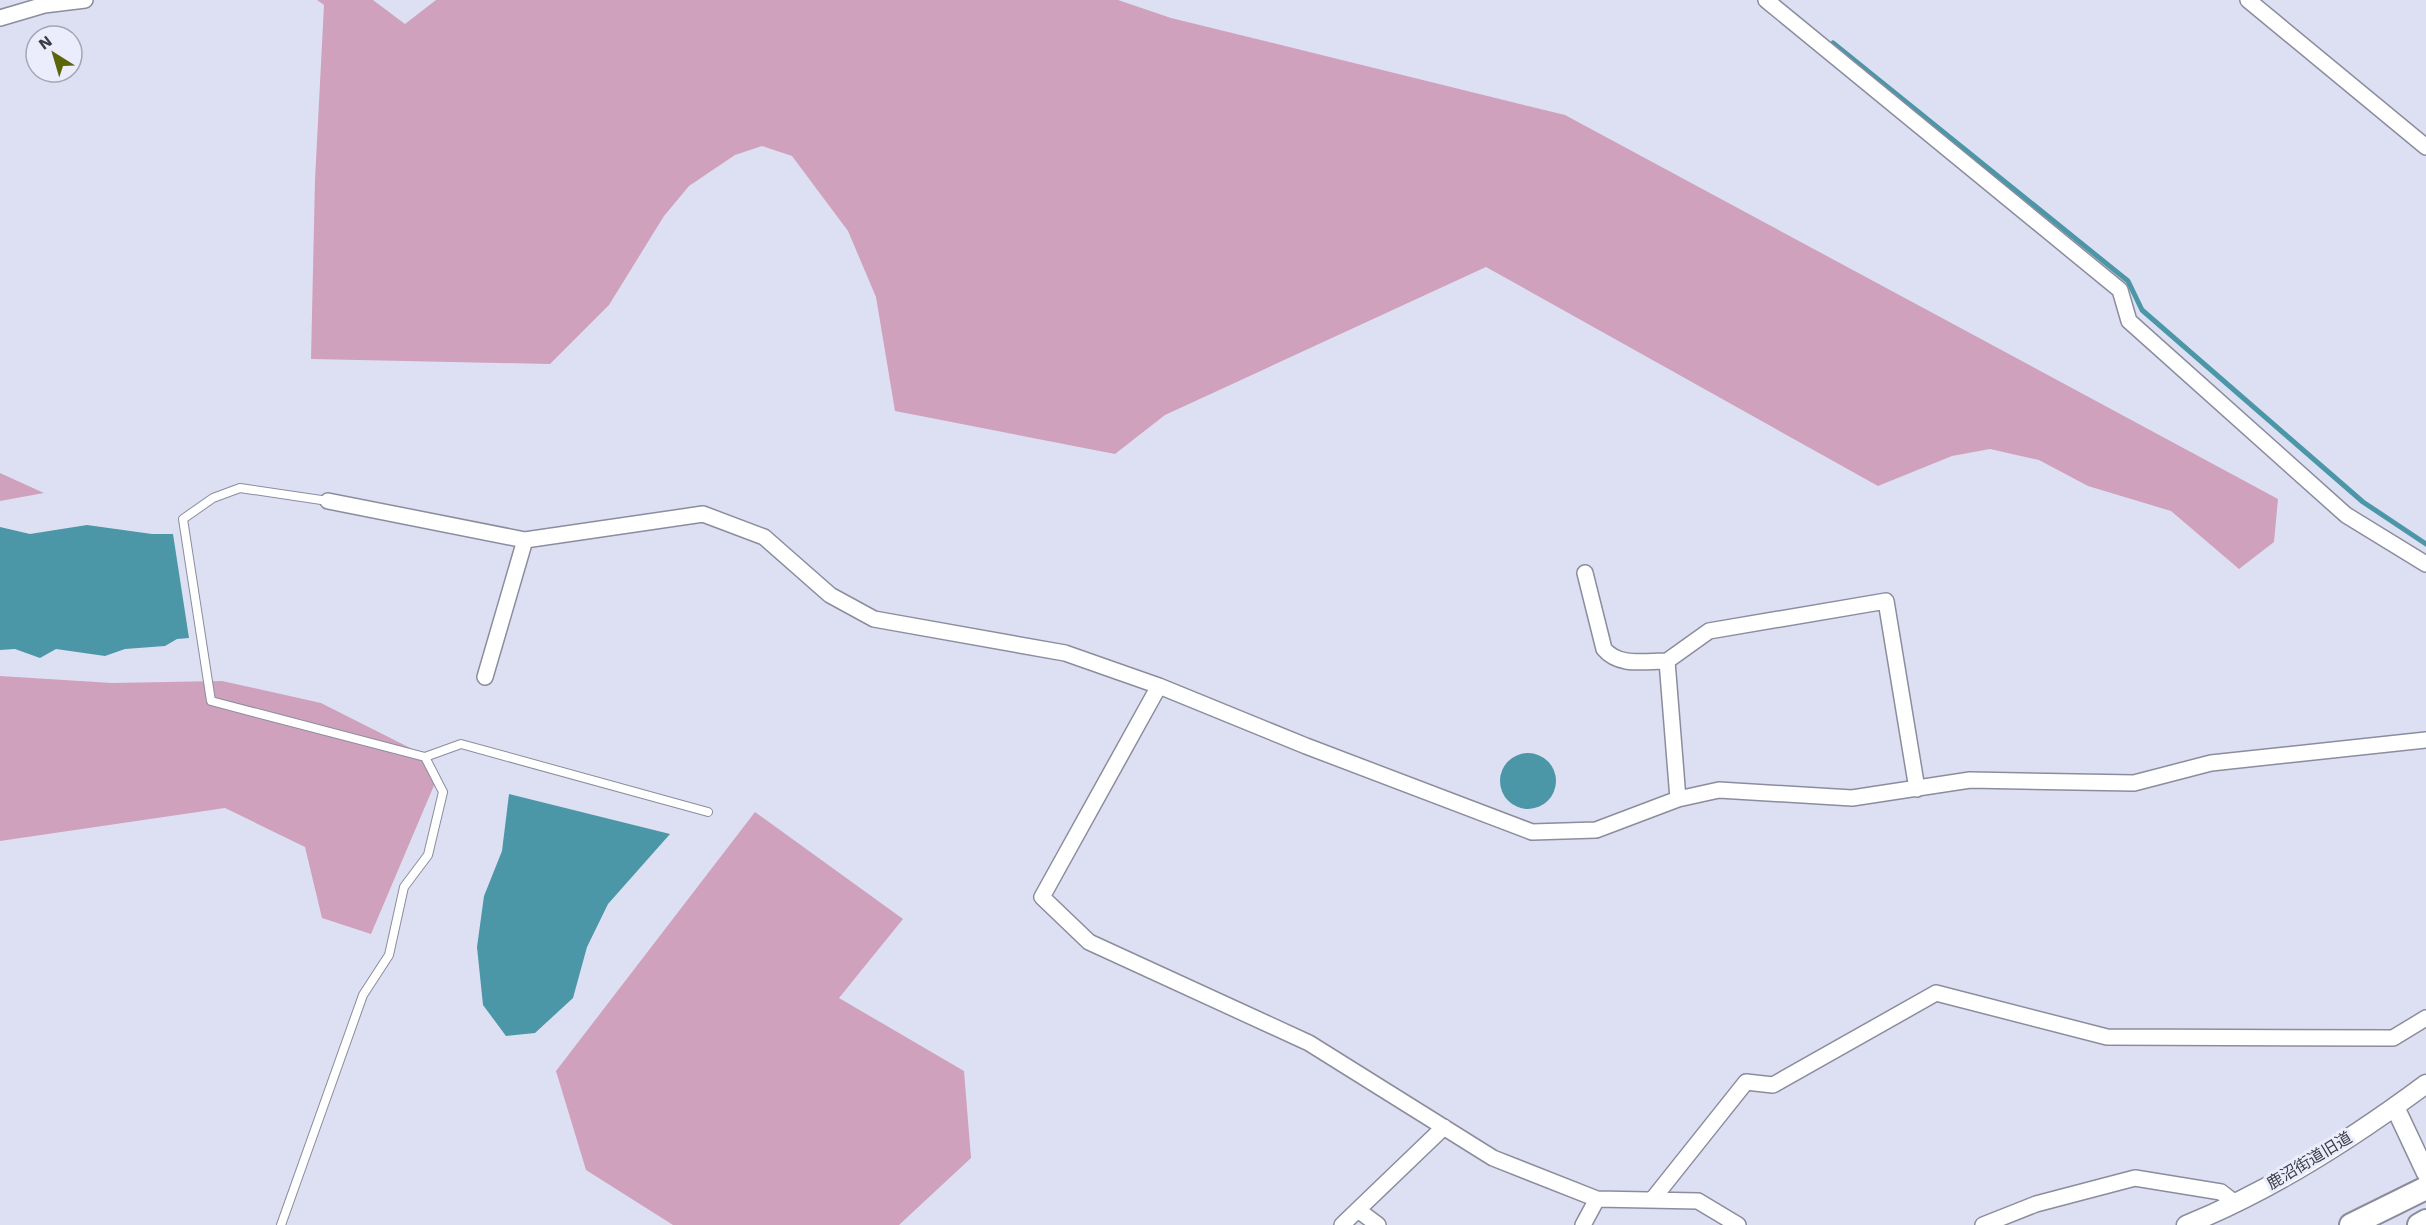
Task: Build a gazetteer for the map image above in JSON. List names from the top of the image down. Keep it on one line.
{"streets":{"street":["鹿沼街道旧道"]},"north":"top left"}
